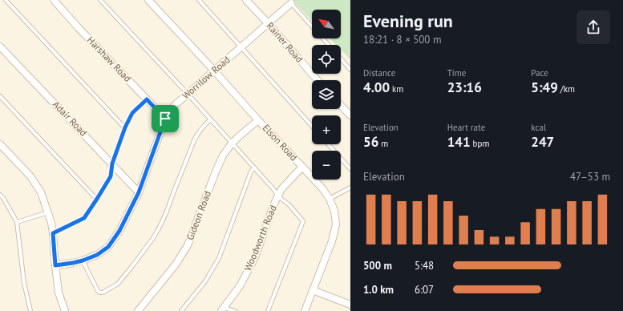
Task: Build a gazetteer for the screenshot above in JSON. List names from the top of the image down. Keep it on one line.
{"streets":{"street":["Rainer Road","Harshaw Road","Worrilow Road","Adair Road","Elson Road","Gideon Road","Woodworth Road"]},"crossings":[["Rainer Road","Worrilow Road"],["Harshaw Road","Worrilow Road"],["Worrilow Road","Adair Road"],["Worrilow Road","Elson Road"],["Elson Road","Gideon Road"],["Elson Road","Woodworth Road"]],"north":"top left","page":{"heading":["Evening run","18:21 · 8 × 500 m"],"map_buttons":["+","−"],"stats":[["Distance","4.00 km"],["Time","23:16"],["Pace","5:49 /km"],["Elevation","56 m"],["Heart rate","141 bpm"],["kcal","247"]],"chart":["Elevation","47–53 m"],"list":[{"name":"500 m","note":"5:48"},{"name":"1.0 km","note":"6:07"}]}}
